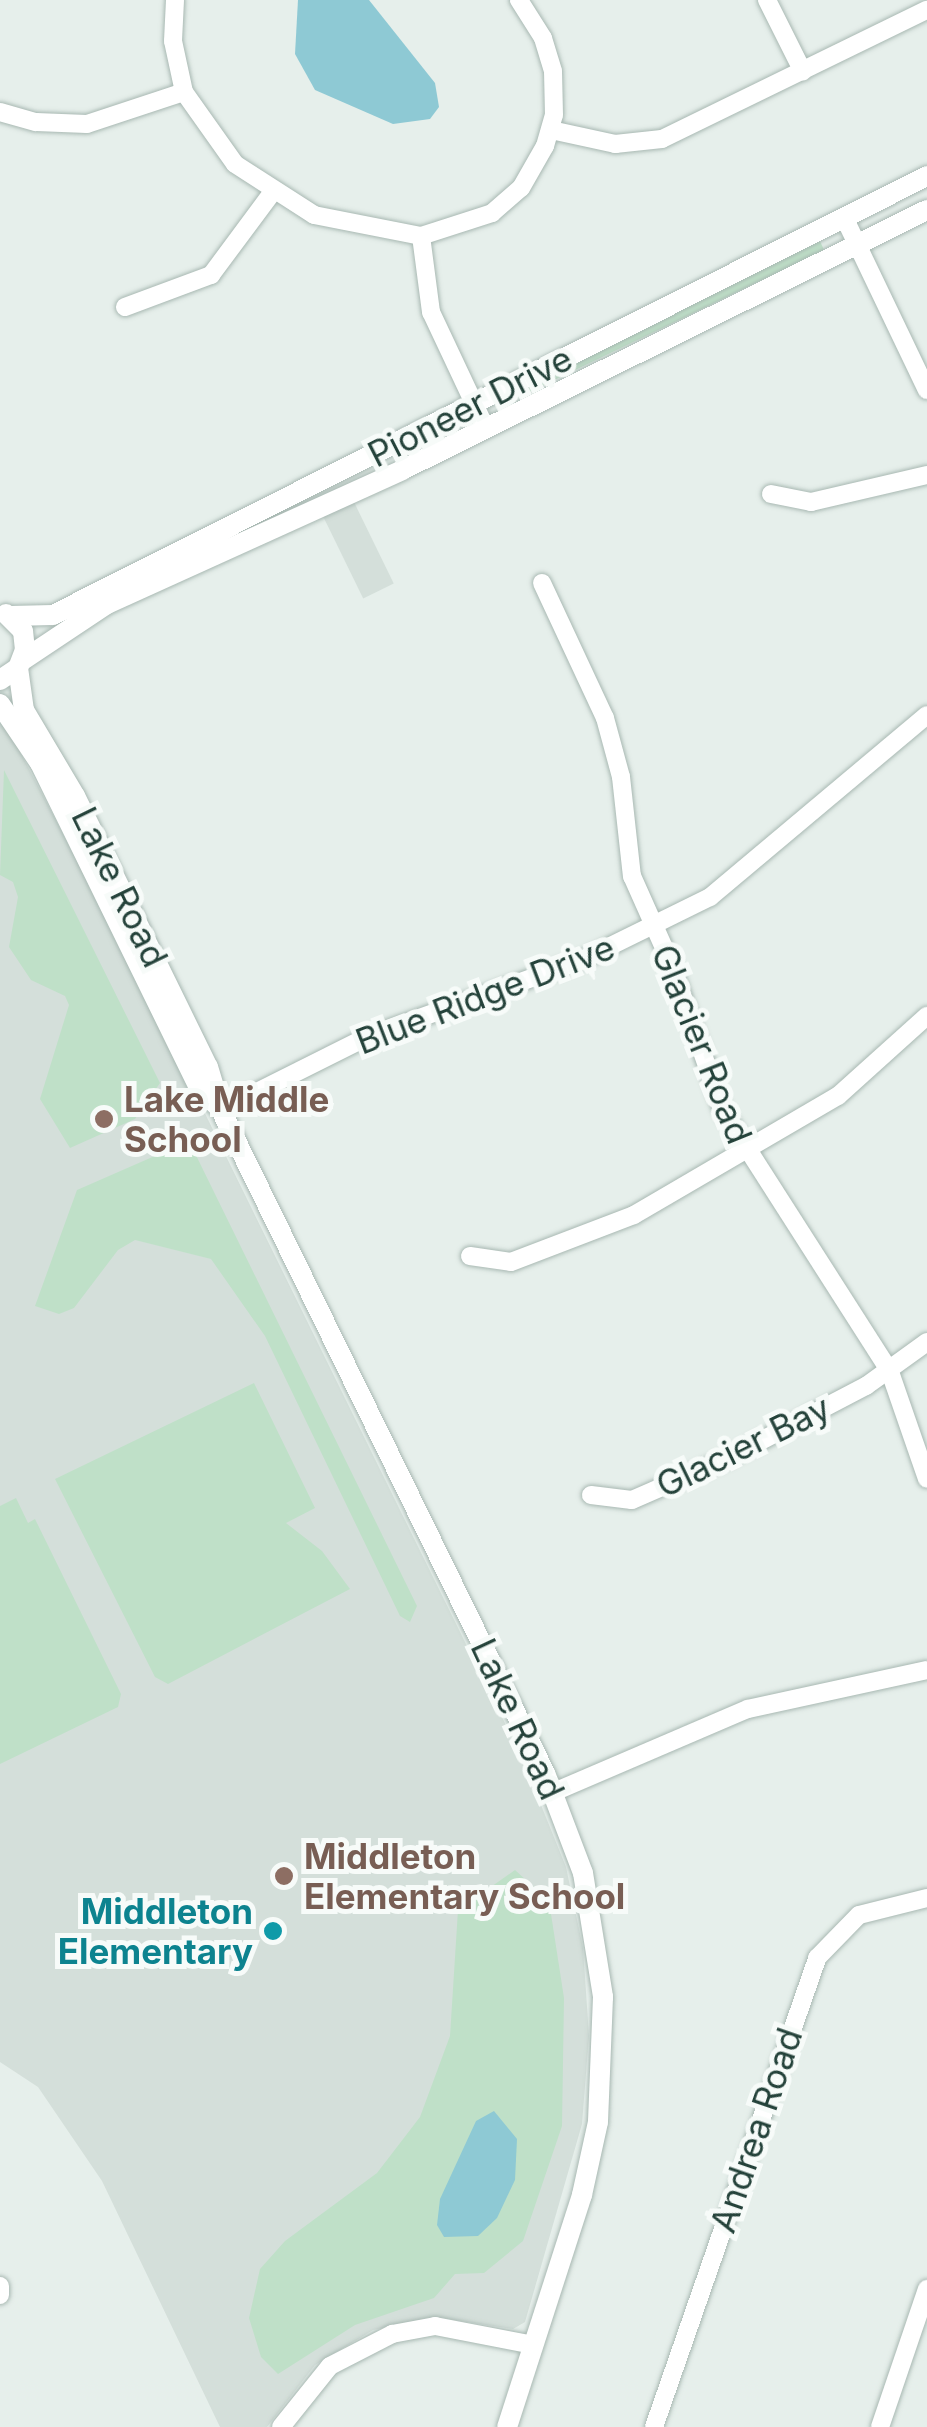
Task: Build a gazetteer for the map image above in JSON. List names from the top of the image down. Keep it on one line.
{"streets":{"street":["Pioneer Drive","Lake Road","Blue Ridge Drive","Glacier Road","Glacier Bay","Andrea Road"]},"crossings":[["Pioneer Drive","Lake Road"],["Lake Road","Blue Ridge Drive"],["Blue Ridge Drive","Glacier Road"],["Glacier Road","Glacier Bay"]],"places":["Lake Middle School","Middleton Elementary School","Middleton Elementary"]}
